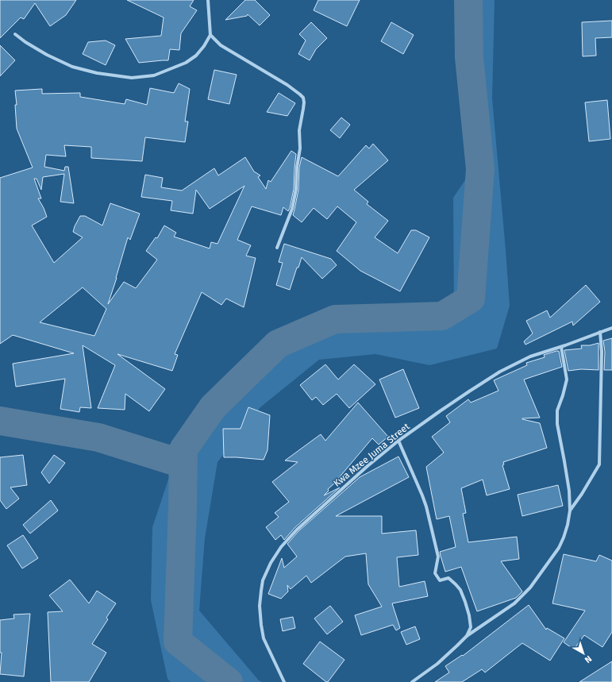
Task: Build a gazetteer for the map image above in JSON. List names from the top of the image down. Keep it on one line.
{"streets":{"street":["Kwa Mzee Juma Street"]},"north":"bottom right"}
